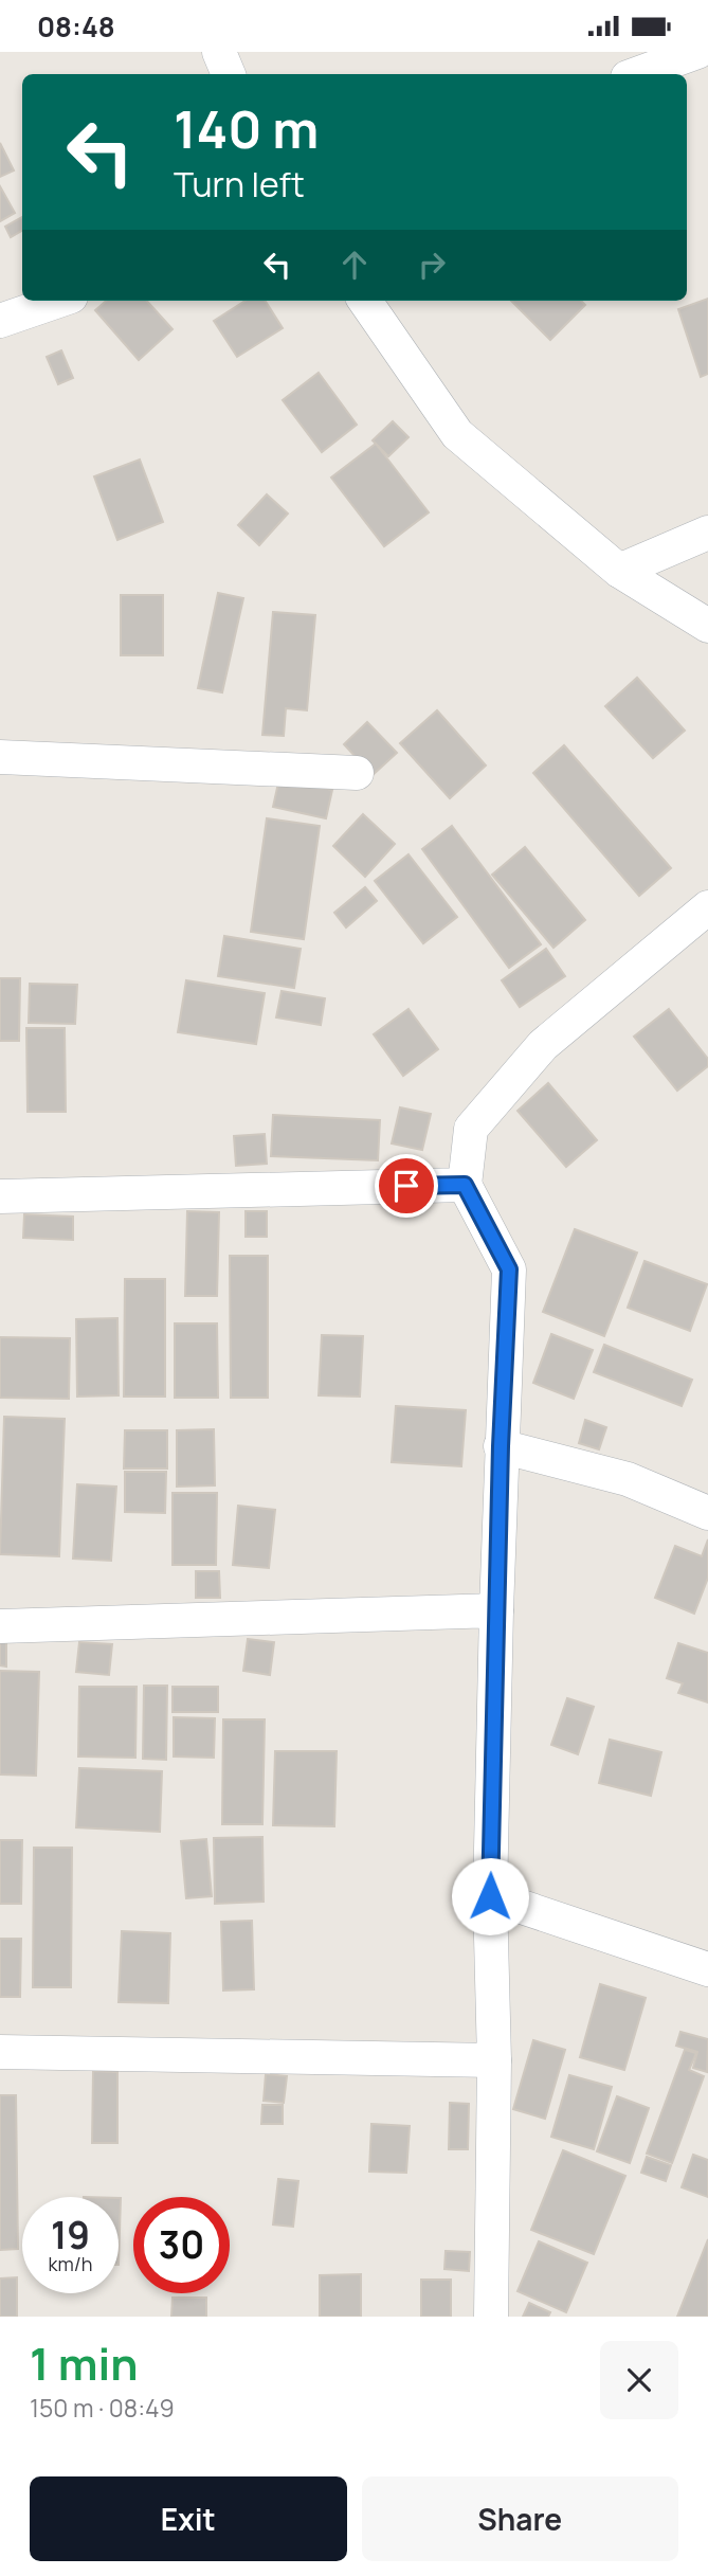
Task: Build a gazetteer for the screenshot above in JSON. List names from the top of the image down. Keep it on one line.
{"page":{"status":"08:48","turn":["140 m","Turn left"],"speed":"19 km/h","limit":"30","heading":["1 min","150 m · 08:49"],"buttons":["Exit","Share"]}}
